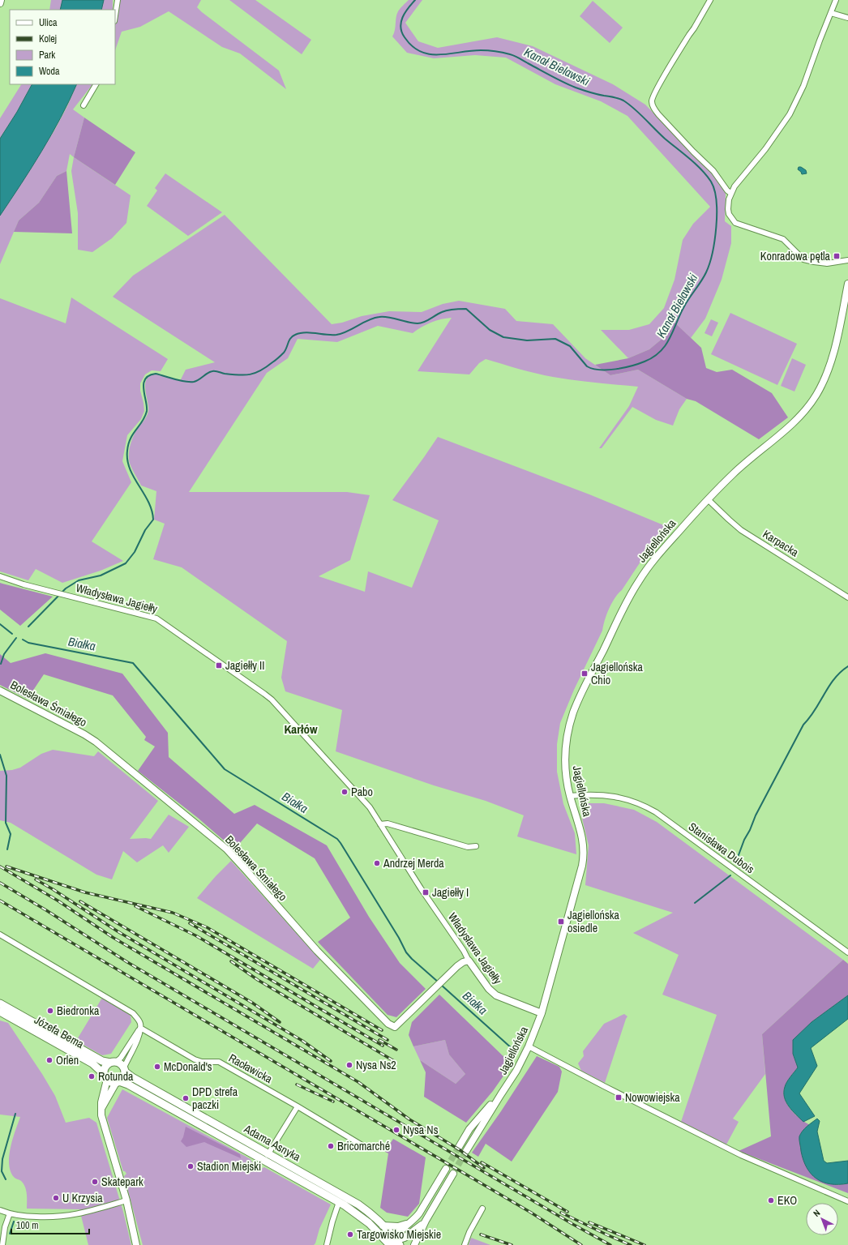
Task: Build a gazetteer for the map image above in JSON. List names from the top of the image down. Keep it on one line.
{"streets":{"main road":["Józefa Bema","Adama Asnyka"],"street":["Jagiellońska","Karpacka","Władysława Jagiełły","Bolesława Śmiałego","Stanisława Dubois","Racławicka"]},"crossings":[["Jagiellońska","Karpacka"],["Jagiellońska","Władysława Jagiełły"],["Jagiellońska","Stanisława Dubois"],["Władysława Jagiełły","Bolesława Śmiałego"],["Józefa Bema","Adama Asnyka"]],"districts":["Karłów"],"water":["Kanał Bielawski","Białka"],"places":{"transit":["Konradowa pętla","Jagiełły II","Jagiellońska Chio","Jagiełły I","Jagiellońska osiedle","Nowowiejska"],"other":["Pabo","Andrzej Merda","Biedronka","Orlen","Nysa Ns2","McDonald's","Rotunda","DPD strefa paczki","Nysa Ns","Bricomarché","Stadion Miejski","Skatepark","U Krzysia","EKO","Targowisko Miejskie"]},"legend":["Ulica","Kolej","Park","Woda"],"scale_bar":"100 m","north":"top left"}
